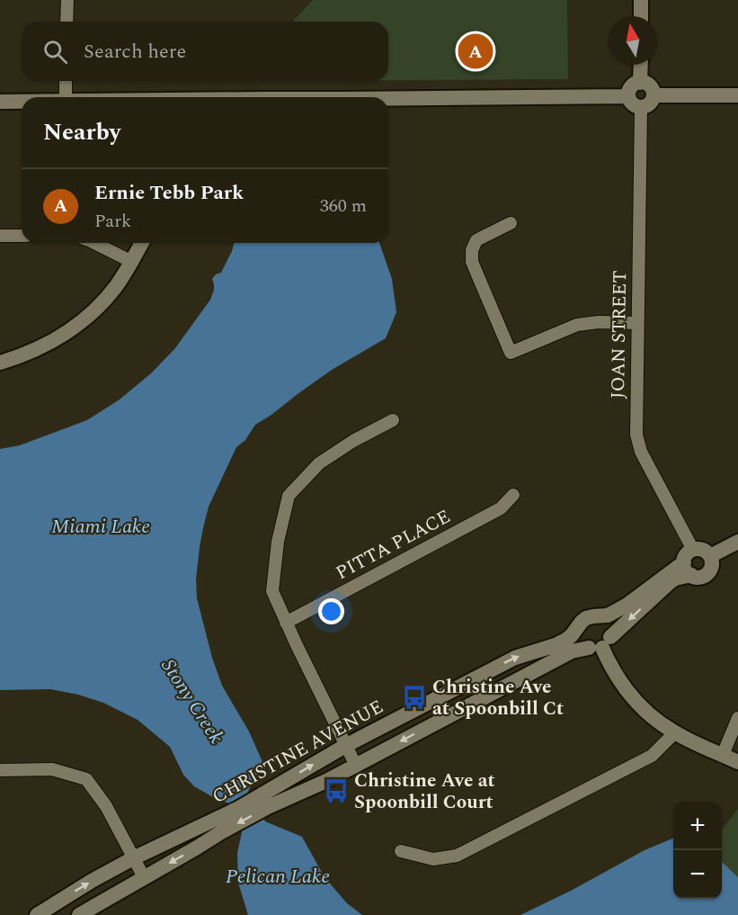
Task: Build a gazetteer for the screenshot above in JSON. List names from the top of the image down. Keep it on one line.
{"streets":{"street":["JOAN STREET","PITTA PLACE","CHRISTINE AVENUE"]},"crossings":[["JOAN STREET","CHRISTINE AVENUE"]],"water":["Miami Lake","Stony Creek","Pelican Lake"],"places":{"bus stop":["Christine Ave at Spoonbill Ct","Christine Ave at Spoonbill Court"]},"north":"top","page":{"search":"Search here","pins":"A","heading":"Nearby","list":[{"mark":"A","name":"Ernie Tebb Park","note":"Park","value":"360 m"}],"map_buttons":["+","−"]}}
